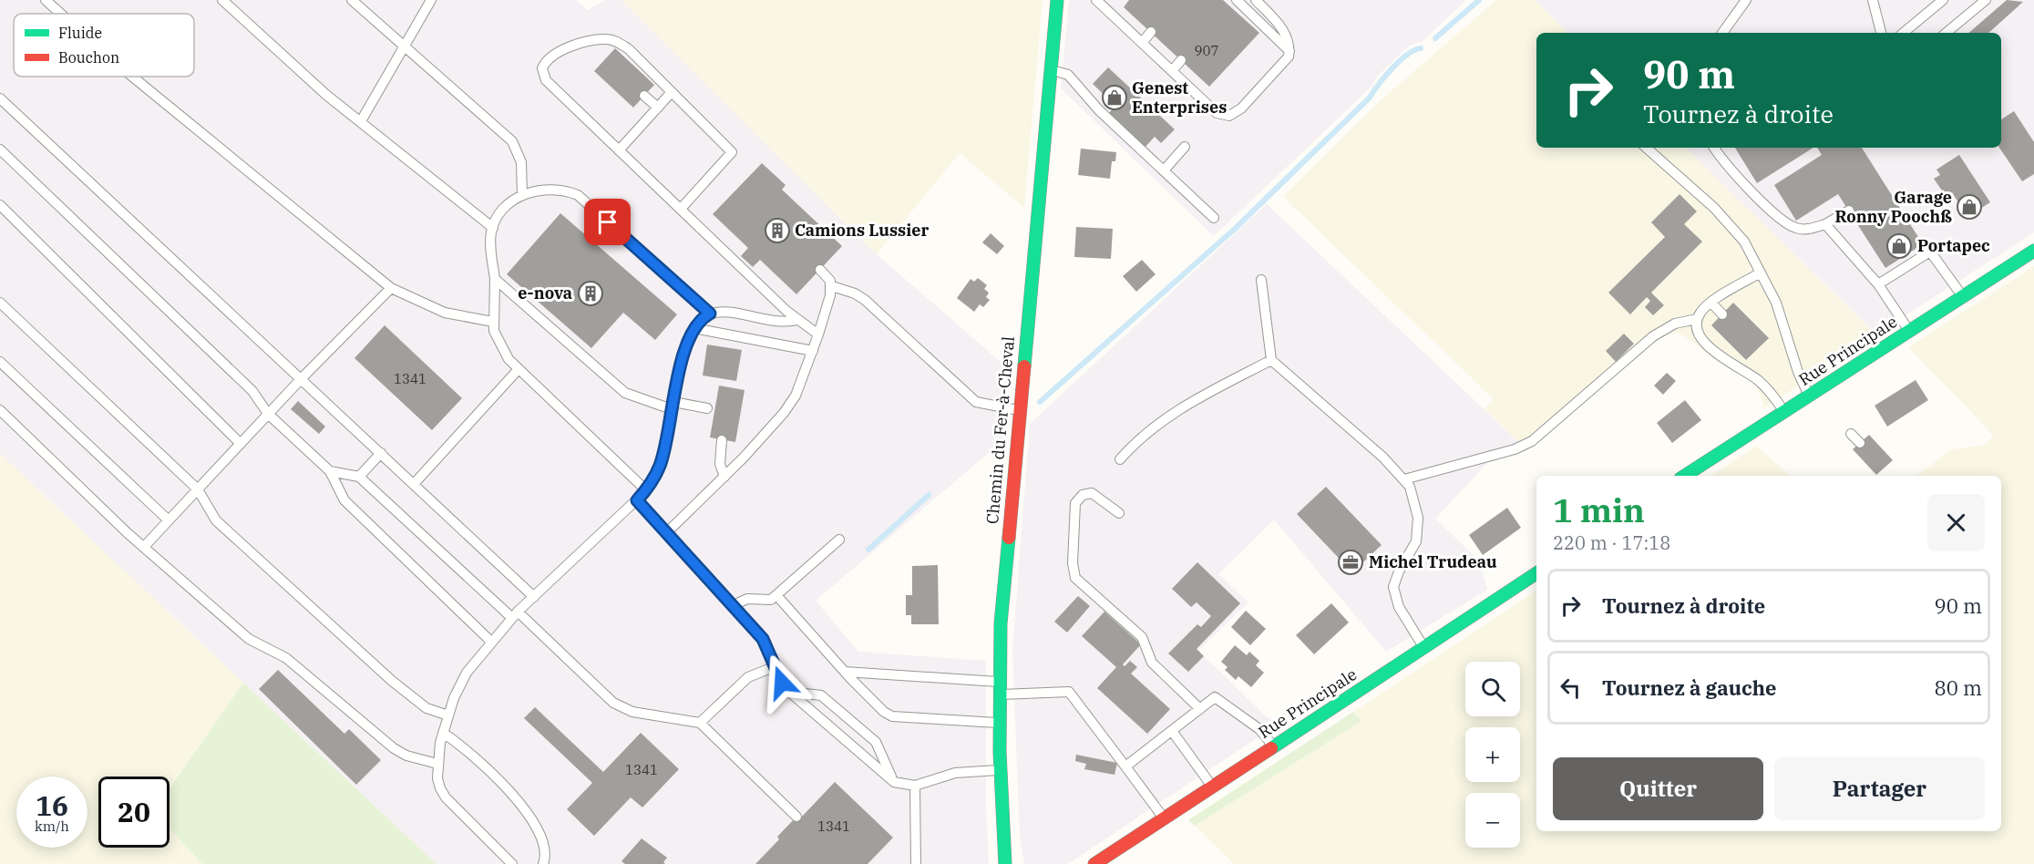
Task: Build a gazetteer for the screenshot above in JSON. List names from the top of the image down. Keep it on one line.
{"streets":{"main road":["Rue Principale","Chemin du Fer-à-Cheval"]},"places":{"shop":["Genest Enterprises","Garage Ronny Poochß","Portapec"],"building":["Camions Lussier","e-nova"],"office":["Michel Trudeau"]},"house_numbers":["907","1341","1341","1341"],"legend":["Fluide","Bouchon"],"page":{"turn":["90 m","Tournez à droite"],"heading":["1 min","220 m · 17:18"],"list":[{"name":"Tournez à droite","value":"90 m"},{"name":"Tournez à gauche","value":"80 m"}],"map_buttons":["+","−"],"buttons":["Quitter","Partager"],"speed":"16 km/h","limit":"20"}}
